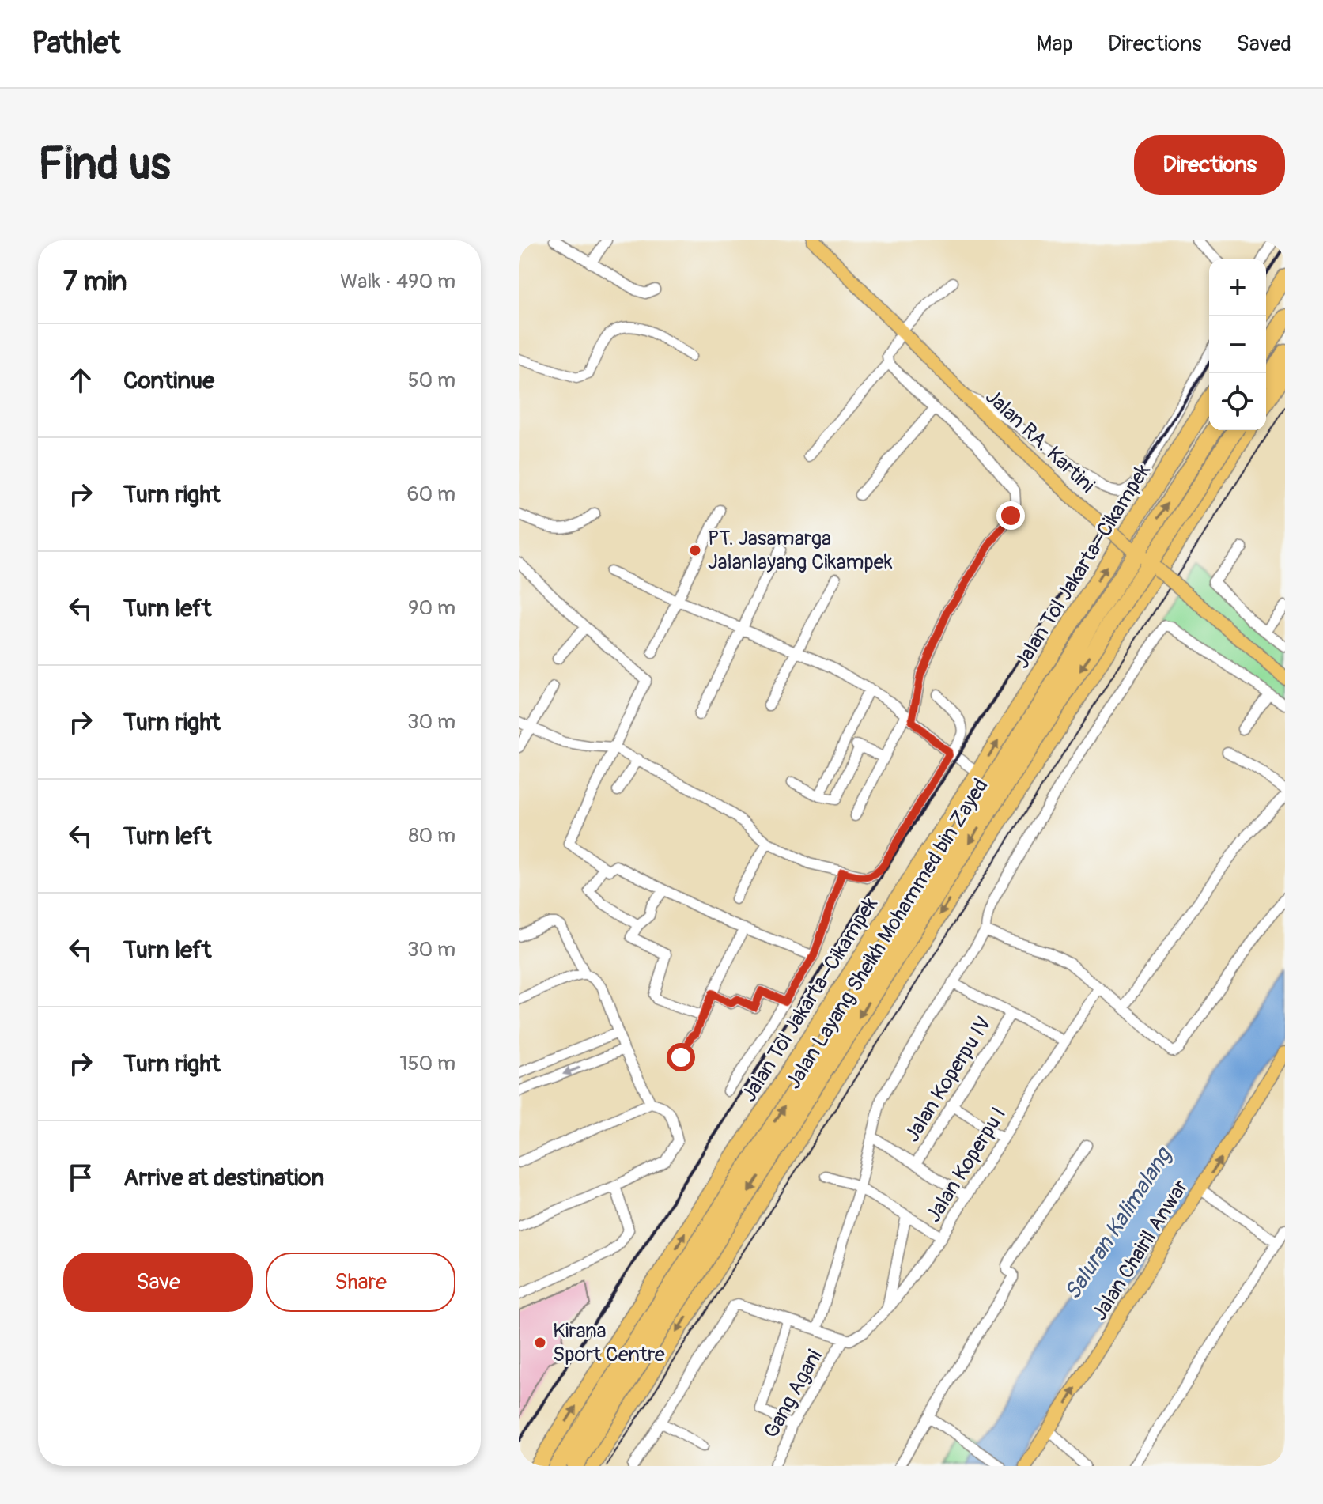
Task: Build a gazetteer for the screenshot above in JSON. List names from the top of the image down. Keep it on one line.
{"streets":{"highway":["Jalan Tol Jakarta–Cikampek","Jalan Layang Sheikh Mohammed bin Zayed"],"main road":["Jalan RA. Kartini","Jalan Chairil Anwar"],"street":["Jalan Koperpu IV","Jalan Koperpu I","Gang Agani"]},"crossings":[["Jalan Koperpu I","Gang Agani"]],"one_way":["Jalan Chairil Anwar"],"water":["Saluran Kalimalang"],"places":["PT. Jasamarga Jalanlayang Cikampek","Kirana Sport Centre"],"page":{"header":"Pathlet","nav":["Map","Directions","Saved"],"buttons":["Directions",["Save","Share"]],"title":"Find us","heading":["7 min","Walk · 490 m"],"map_buttons":["+","−"],"list":[["Continue","50 m"],["Turn right","60 m"],["Turn left","90 m"],["Turn right","30 m"],["Turn left","80 m"],["Turn left","30 m"],["Turn right","150 m"],"Arrive at destination"]}}
